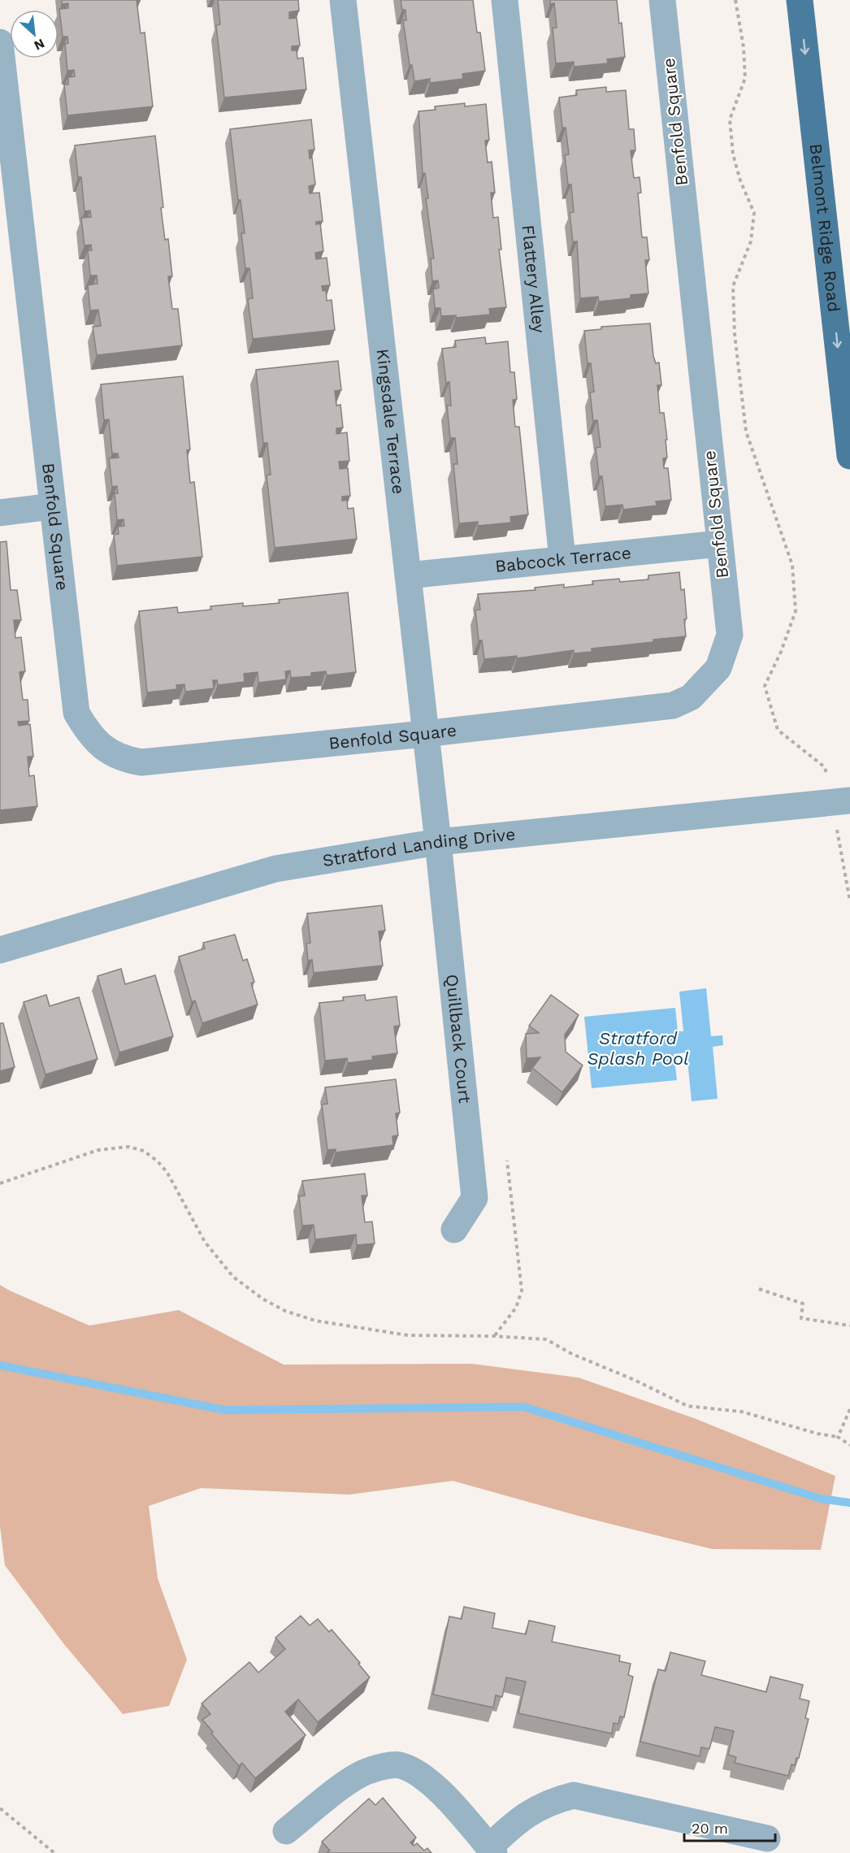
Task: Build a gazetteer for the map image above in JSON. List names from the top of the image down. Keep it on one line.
{"streets":{"main road":["Belmont Ridge Road"],"street":["Benfold Square","Flattery Alley","Kingsdale Terrace","Babcock Terrace","Stratford Landing Drive","Quillback Court"]},"crossings":[["Benfold Square","Kingsdale Terrace"],["Benfold Square","Babcock Terrace"],["Flattery Alley","Babcock Terrace"],["Kingsdale Terrace","Babcock Terrace"],["Kingsdale Terrace","Stratford Landing Drive"],["Kingsdale Terrace","Quillback Court"],["Stratford Landing Drive","Quillback Court"]],"one_way":["Belmont Ridge Road"],"water":["Stratford Splash Pool"],"scale_bar":"20 m","north":"bottom right"}
